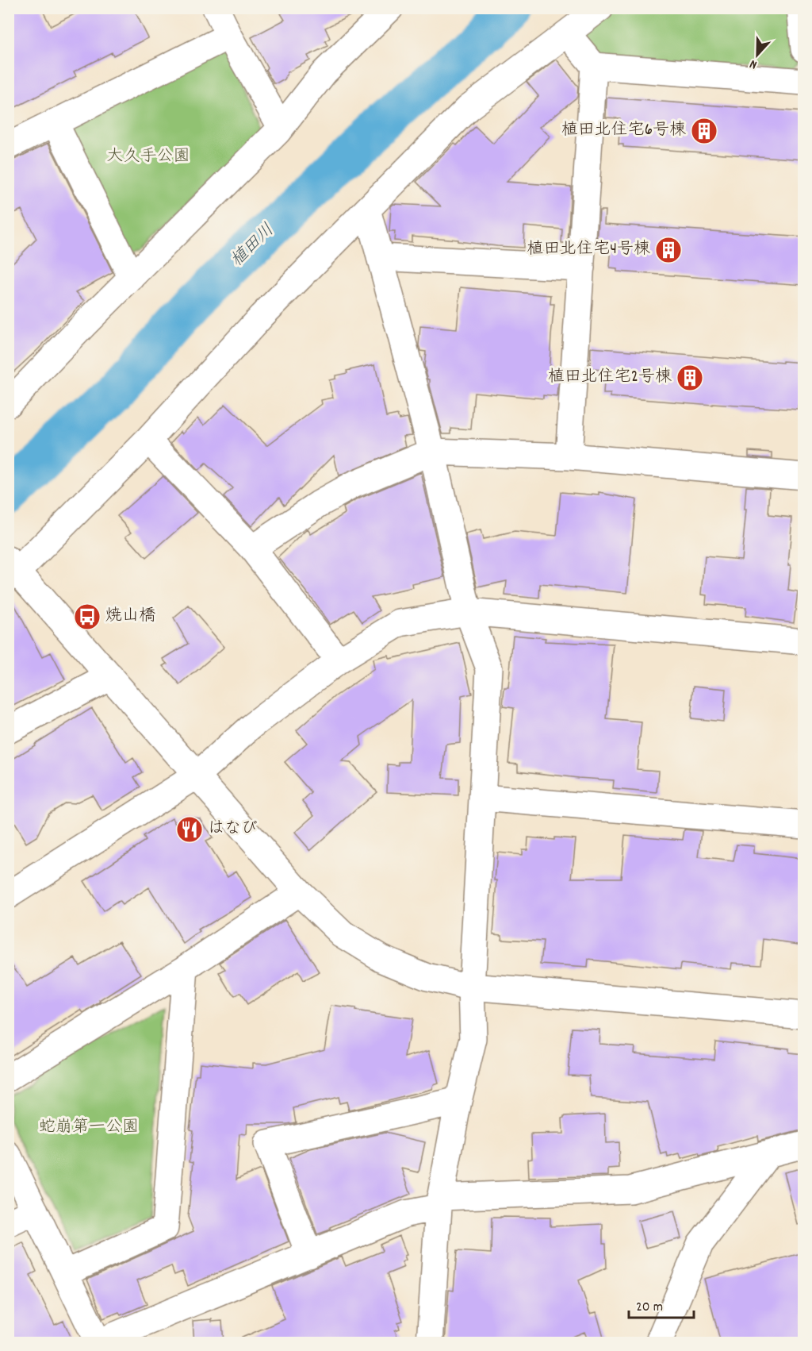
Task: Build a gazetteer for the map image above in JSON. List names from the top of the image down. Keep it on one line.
{"water":["植田川"],"parks":["大久手公園","蛇崩第一公園"],"places":{"building":["植田北住宅6号棟","植田北住宅4号棟","植田北住宅2号棟"],"bus stop":["焼山橋"],"restaurant":["はなび"]},"scale_bar":"20 m","north":"bottom"}
